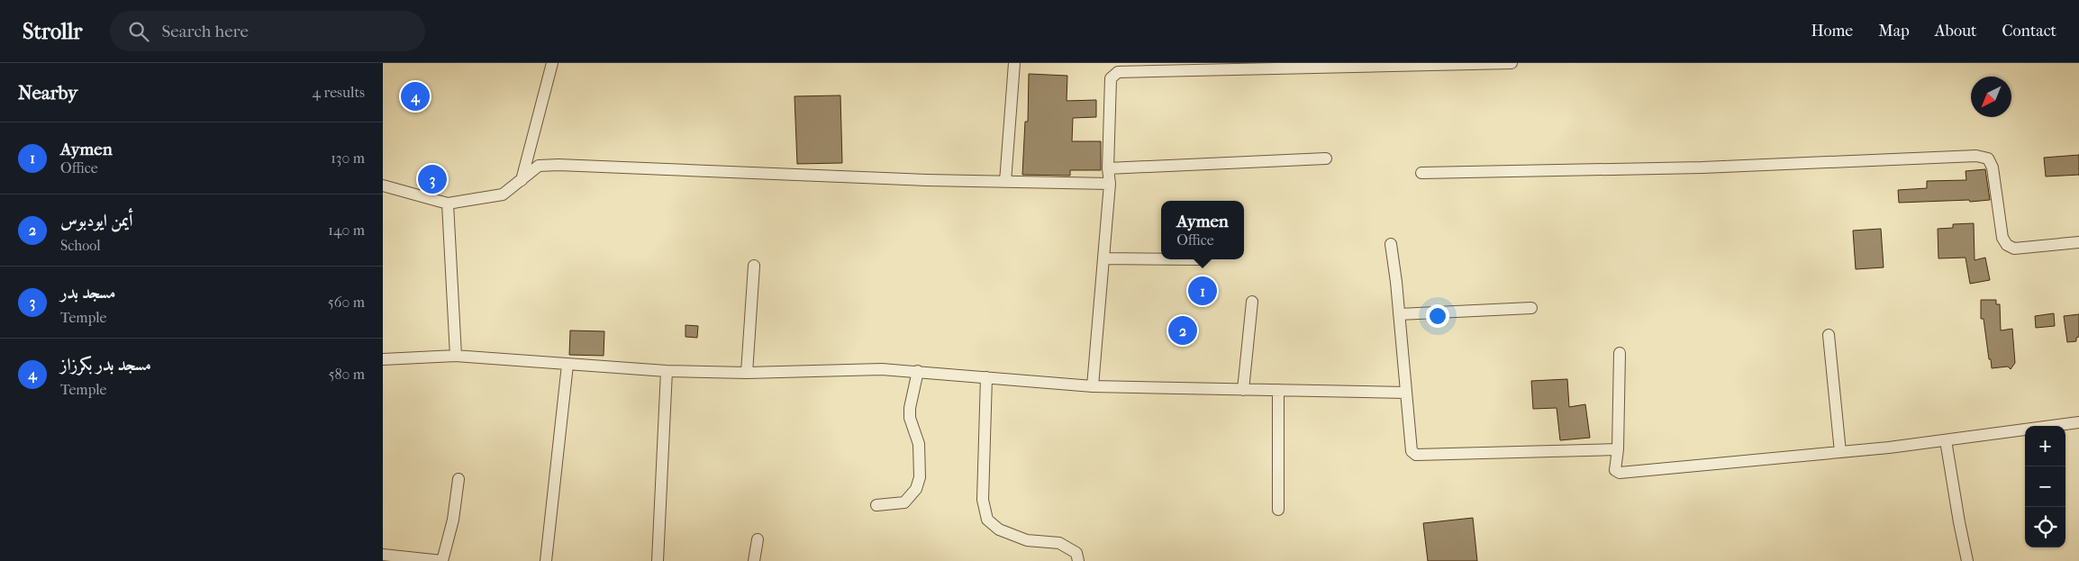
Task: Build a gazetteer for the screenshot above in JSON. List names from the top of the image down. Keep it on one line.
{"north":"bottom left","page":{"header":"Strollr","search":"Search here","nav":["Home","Map","About","Contact"],"heading":["Nearby","4 results"],"pins":["4","3","1","2"],"list":[{"mark":"1","name":"Aymen","note":"Office","value":"130 m"},{"mark":"2","name":"أيمن ايودبوس","note":"School","value":"140 m"},{"mark":"3","name":"مسجد بدر","note":"Temple","value":"560 m"},{"mark":"4","name":"مسجد بدر بكرزاز","note":"Temple","value":"580 m"}],"popup":["Aymen","Office"],"map_buttons":["+","−"]}}
